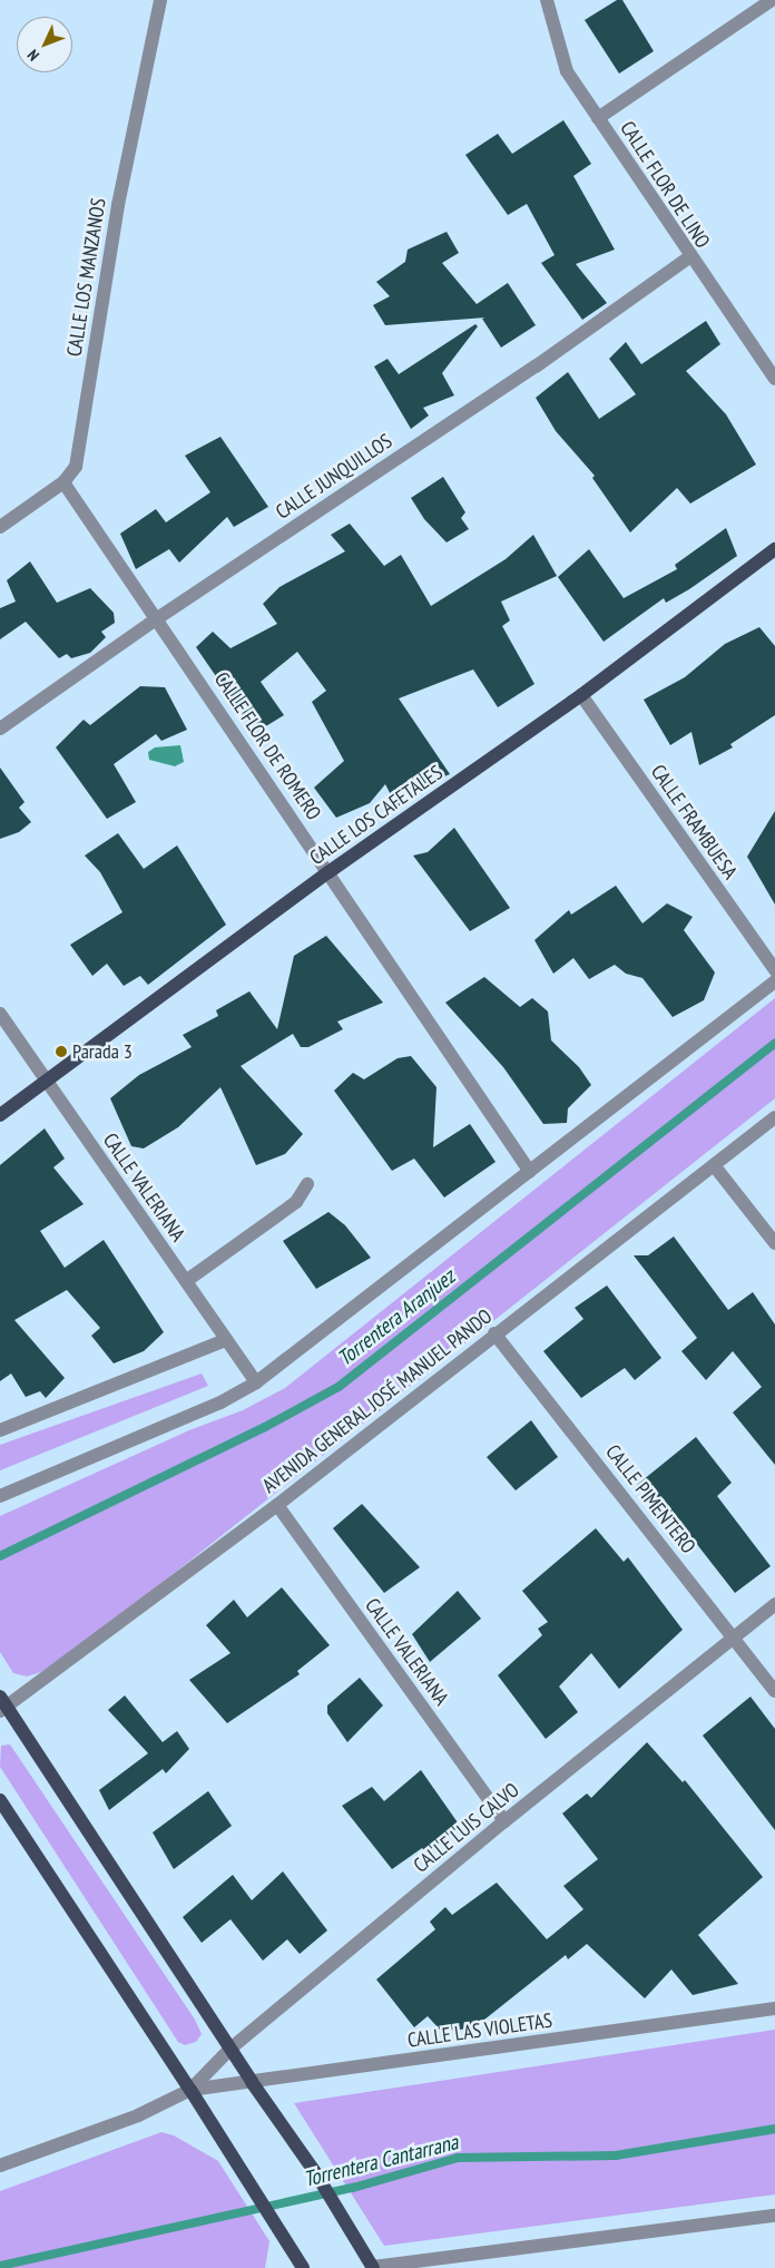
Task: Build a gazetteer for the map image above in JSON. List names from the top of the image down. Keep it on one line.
{"streets":{"main road":["CALLE LOS CAFETALES"],"street":["CALLE FLOR DE LINO","CALLE LOS MANZANOS","CALLE JUNQUILLOS","CALLE FLOR DE ROMERO","CALLE FRAMBUESA","CALLE VALERIANA","AVENIDA GENERAL JOSÉ MANUEL PANDO","CALLE PIMENTERO","CALLE LUIS CALVO","CALLE LAS VIOLETAS"]},"crossings":[["CALLE FLOR DE LINO","CALLE JUNQUILLOS"],["CALLE LOS MANZANOS","CALLE FLOR DE ROMERO"],["CALLE JUNQUILLOS","CALLE FLOR DE ROMERO"],["CALLE FLOR DE ROMERO","CALLE LOS CAFETALES"],["CALLE LOS CAFETALES","CALLE FRAMBUESA"],["CALLE LOS CAFETALES","CALLE VALERIANA"],["CALLE VALERIANA","AVENIDA GENERAL JOSÉ MANUEL PANDO"],["CALLE VALERIANA","CALLE LUIS CALVO"],["AVENIDA GENERAL JOSÉ MANUEL PANDO","CALLE PIMENTERO"],["CALLE PIMENTERO","CALLE LUIS CALVO"],["CALLE LUIS CALVO","CALLE LAS VIOLETAS"]],"water":["Torrentera Aranjuez","Torrentera Cantarrana"],"places":["Parada 3"],"north":"bottom left"}
